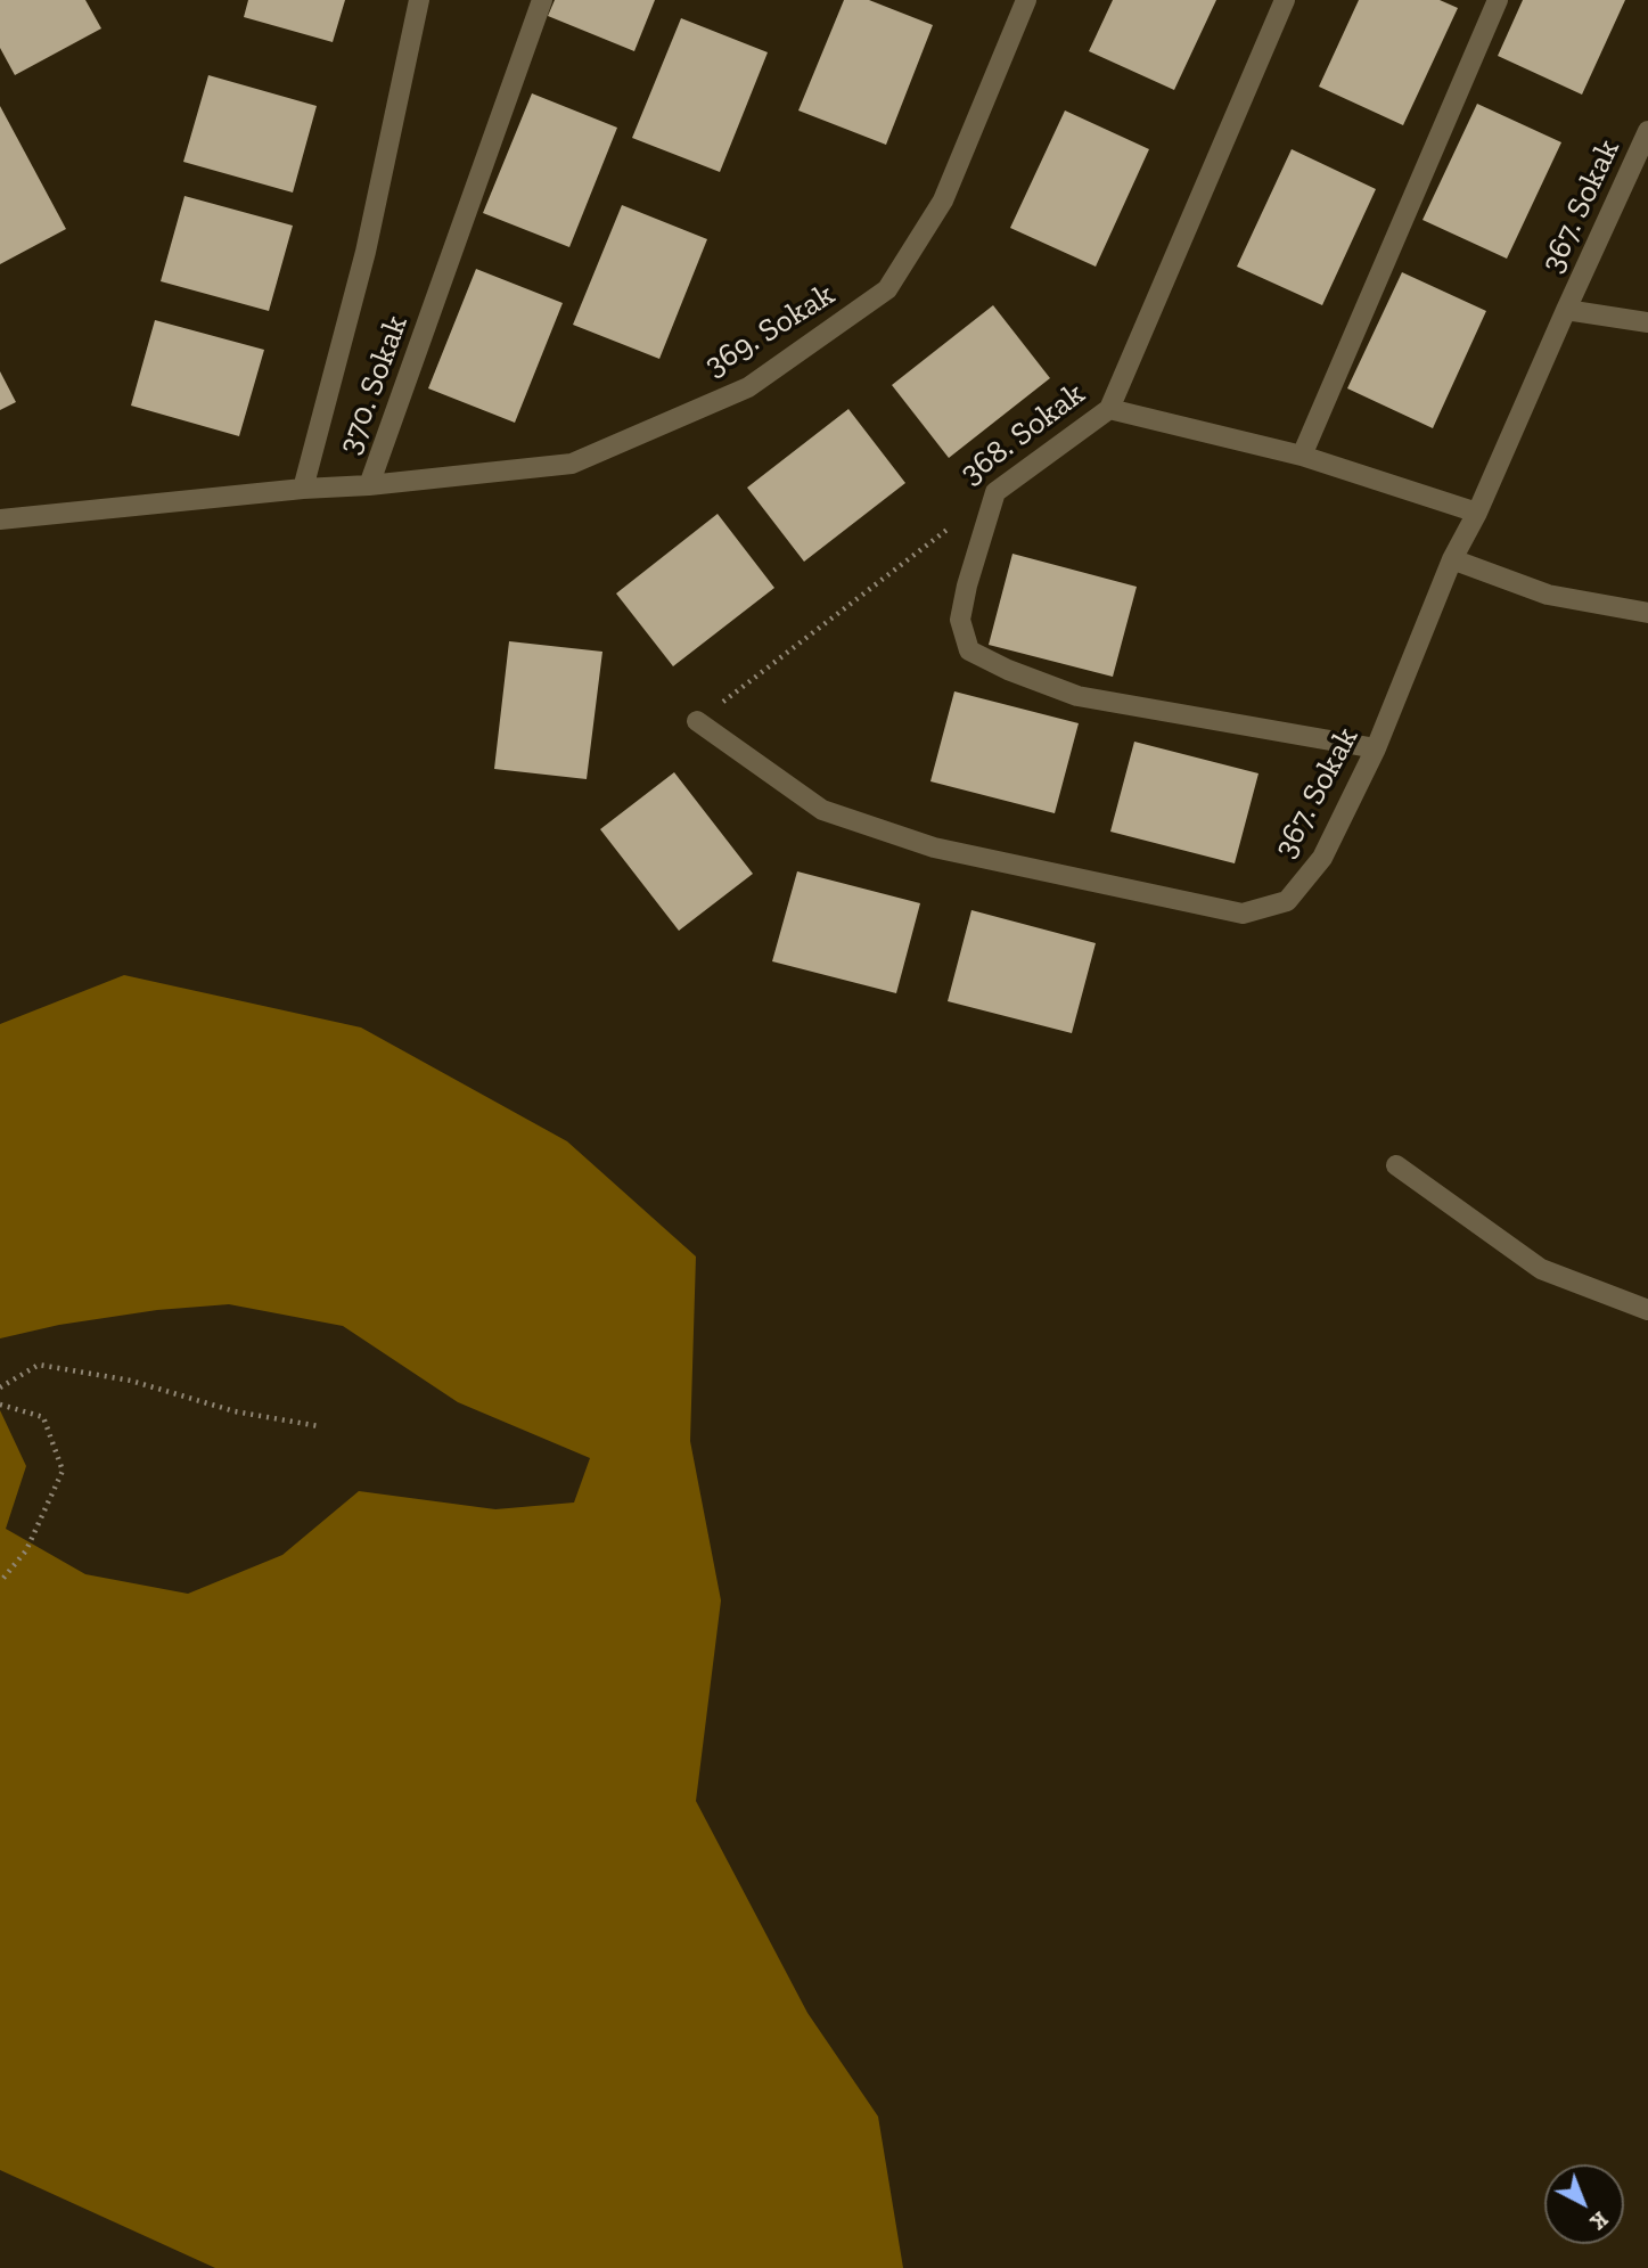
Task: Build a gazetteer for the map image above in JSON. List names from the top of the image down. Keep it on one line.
{"streets":{"street":["367. Sokak","369. Sokak","370. Sokak","368. Sokak"]},"crossings":[["367. Sokak","368. Sokak"],["369. Sokak","370. Sokak"]],"north":"bottom right"}
